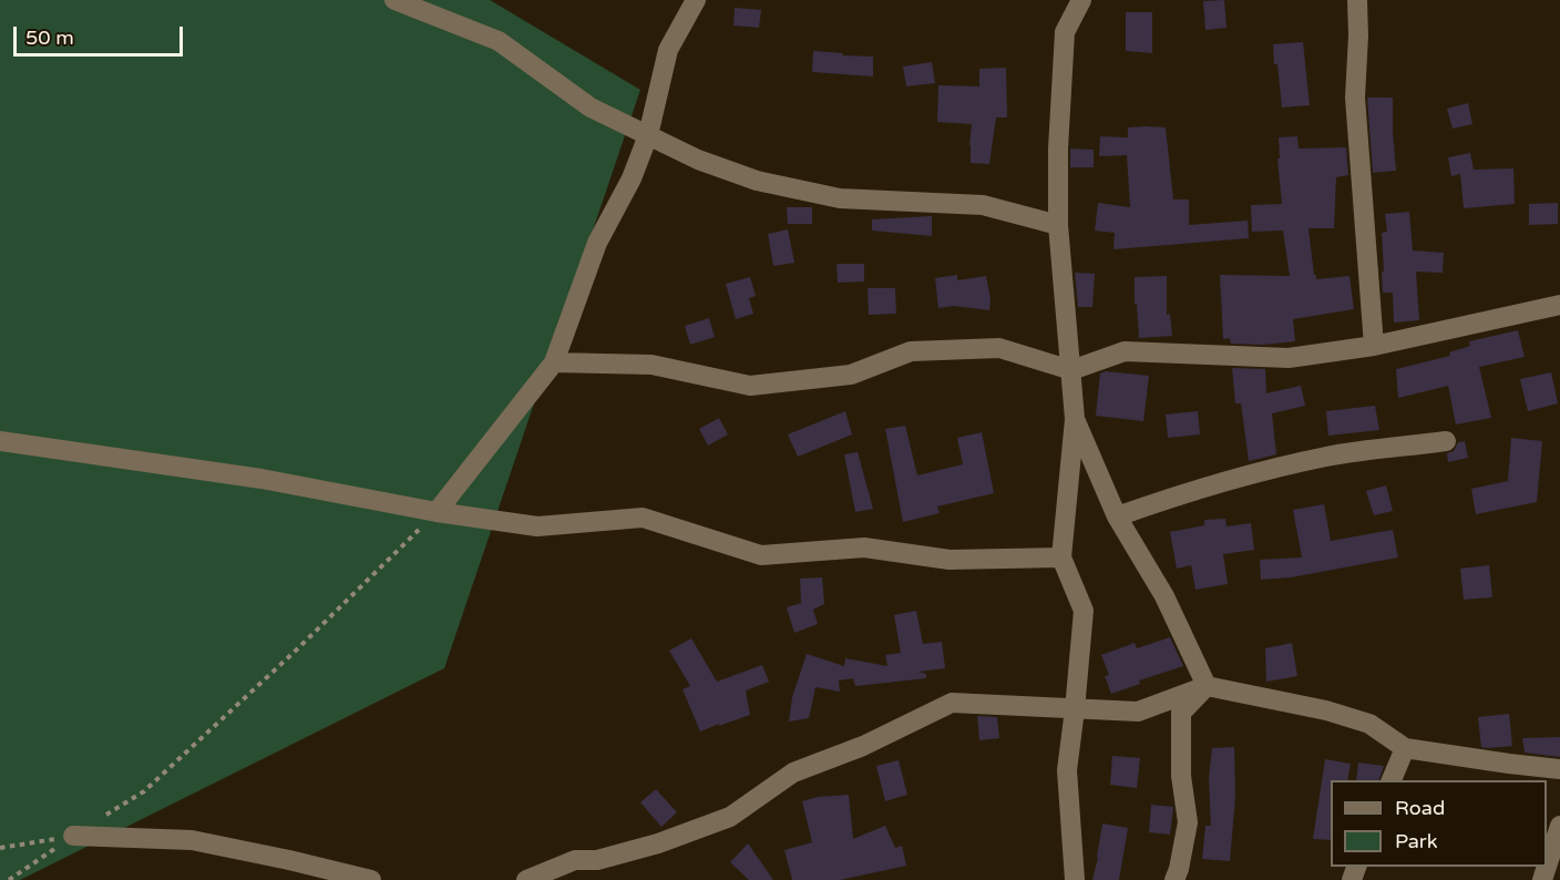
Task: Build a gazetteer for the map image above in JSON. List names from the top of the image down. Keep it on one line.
{"legend":["Road","Park"],"scale_bar":"50 m"}
